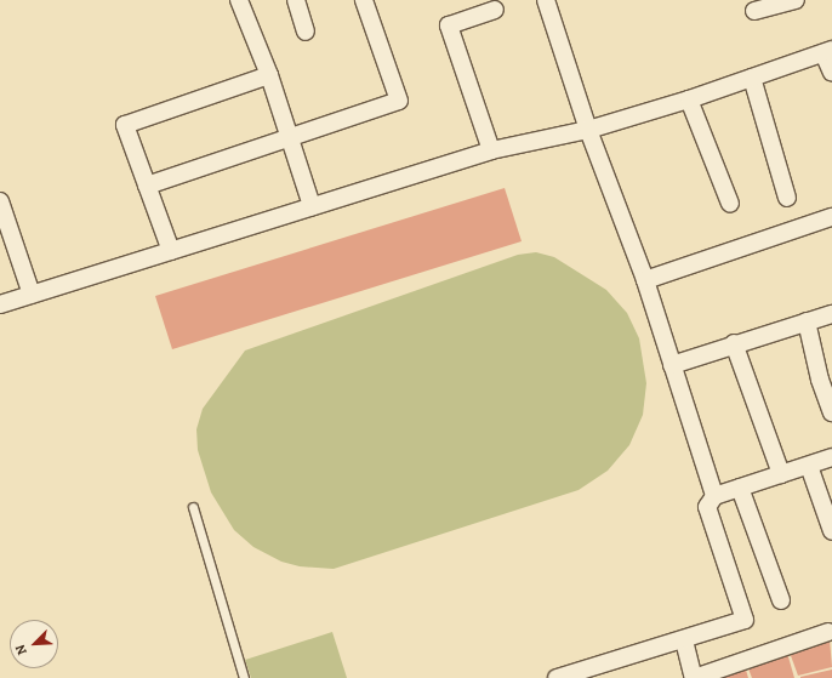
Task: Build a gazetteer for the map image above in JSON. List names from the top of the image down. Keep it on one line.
{"north":"bottom left"}
